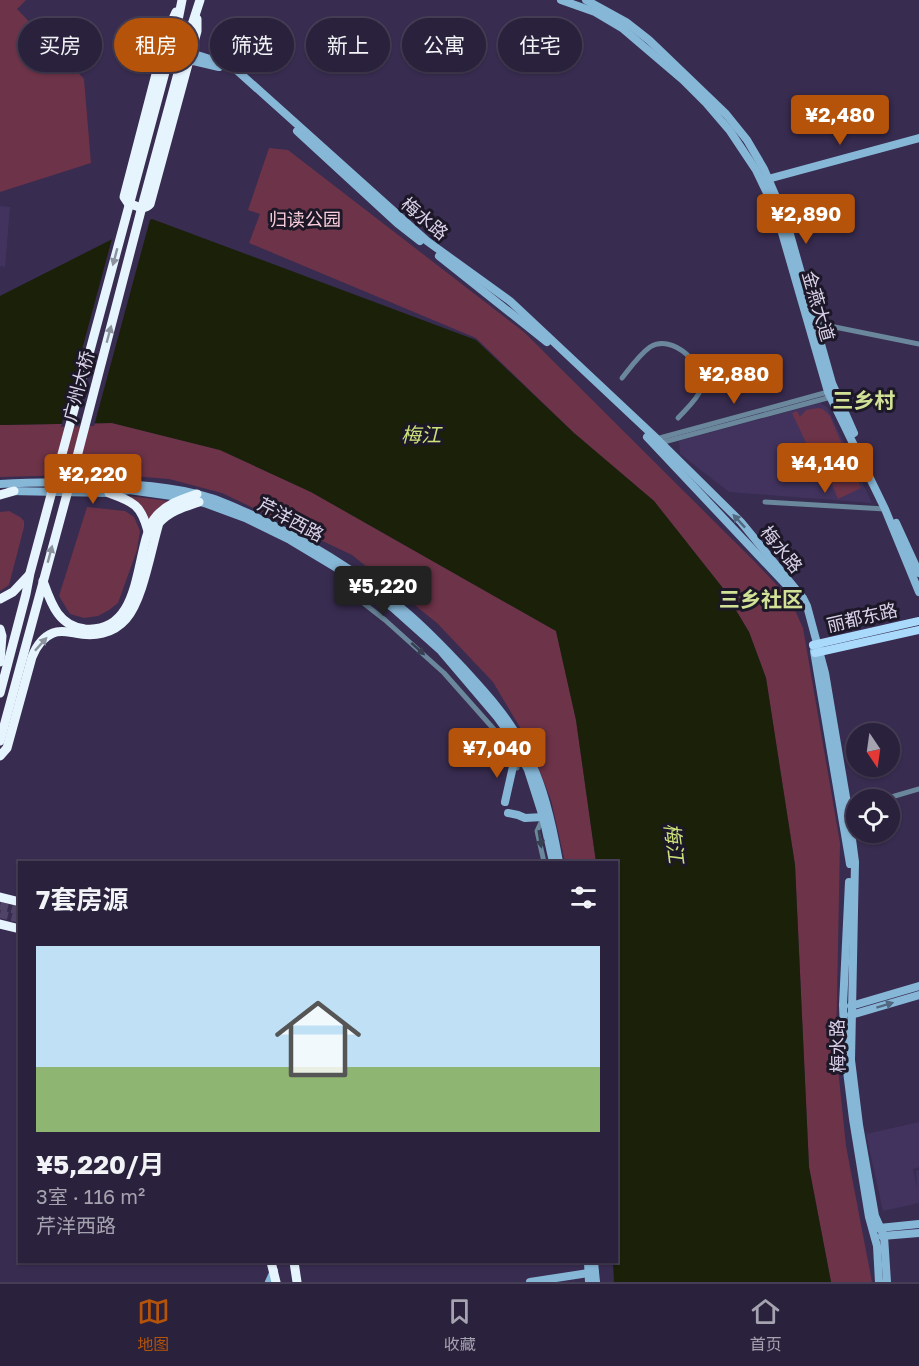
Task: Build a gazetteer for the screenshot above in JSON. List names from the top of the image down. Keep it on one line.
{"streets":{"highway":["广州大桥"],"main road":["梅水路","金燕大道","芹洋西路","丽都东路"]},"crossings":[["梅水路","丽都东路"]],"districts":["三乡村","三乡社区"],"water":["梅江"],"parks":["归读公园"],"north":"bottom","page":{"chip":["买房","租房","筛选","新上","公寓","住宅"],"price":["¥2,480","¥2,890","¥2,880","¥4,140","¥2,220","¥5,220","¥7,040"],"heading":"7套房源","list":[{"name":"¥5,220/月","note":"3室 · 116 m² · 芹洋西路"}],"tabs":["地图","收藏","首页"]}}
